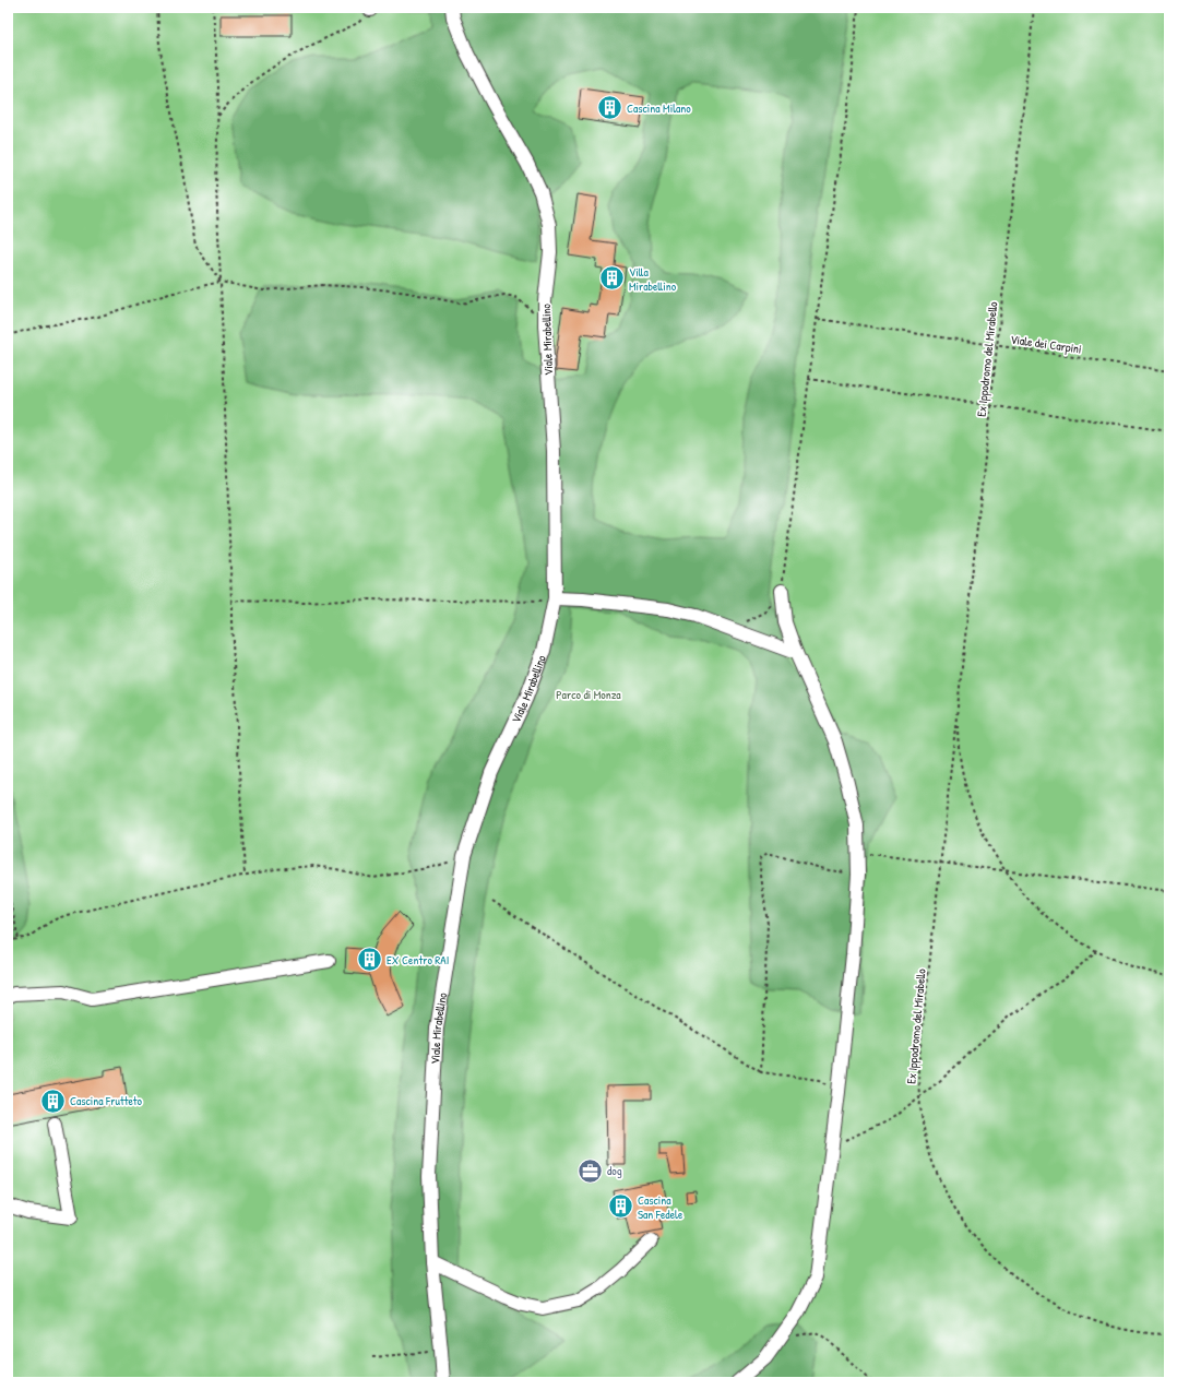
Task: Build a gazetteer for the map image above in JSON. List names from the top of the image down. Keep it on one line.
{"streets":{"lane":["Viale Mirabellino"],"path":["Viale dei Carpini","Ex Ippodromo del Mirabello"]},"crossings":[["Viale dei Carpini","Ex Ippodromo del Mirabello"]],"parks":["Parco di Monza"],"places":{"building":["Cascina Milano","Villa Mirabellino","EX Centro RAI","Cascina Frutteto","Cascina San Fedele"],"office":["dog"]}}
